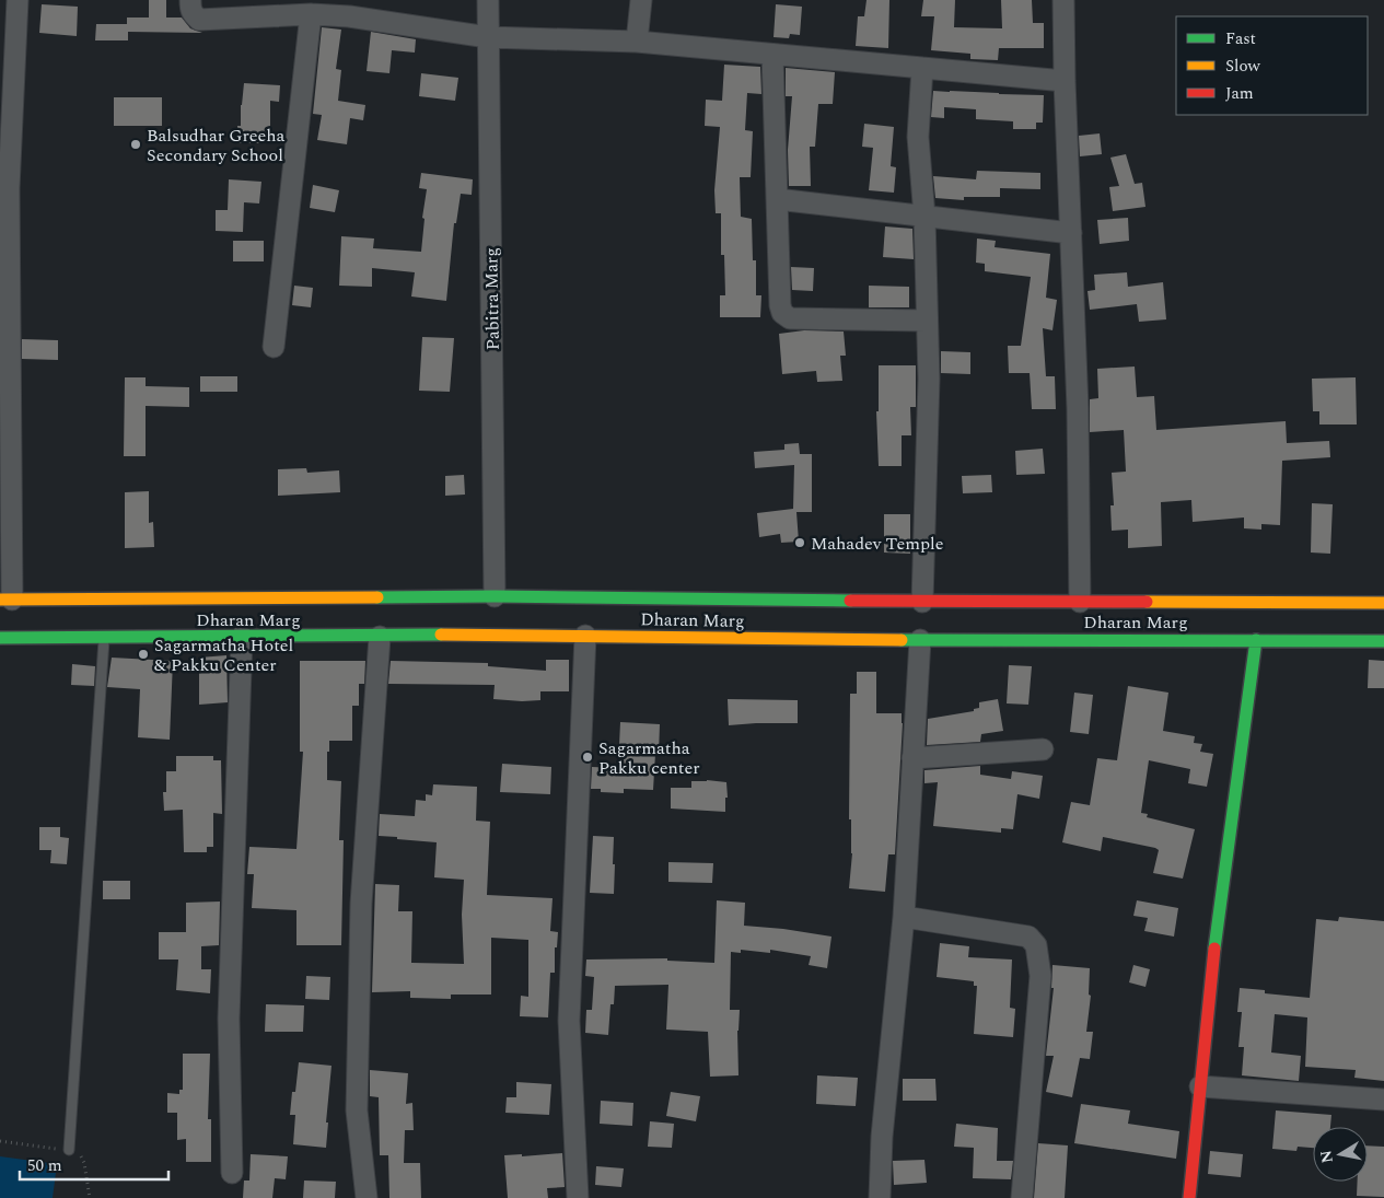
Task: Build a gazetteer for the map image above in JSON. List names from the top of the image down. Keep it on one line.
{"streets":{"main road":["Dharan Marg"],"street":["Pabitra Marg"]},"crossings":[["Pabitra Marg","Dharan Marg"]],"places":["Balsudhar Greeha Secondary School","Mahadev Temple","Sagarmatha Hotel & Pakku Center","Sagarmatha Pakku center"],"legend":["Fast","Slow","Jam"],"scale_bar":"50 m","north":"left"}
